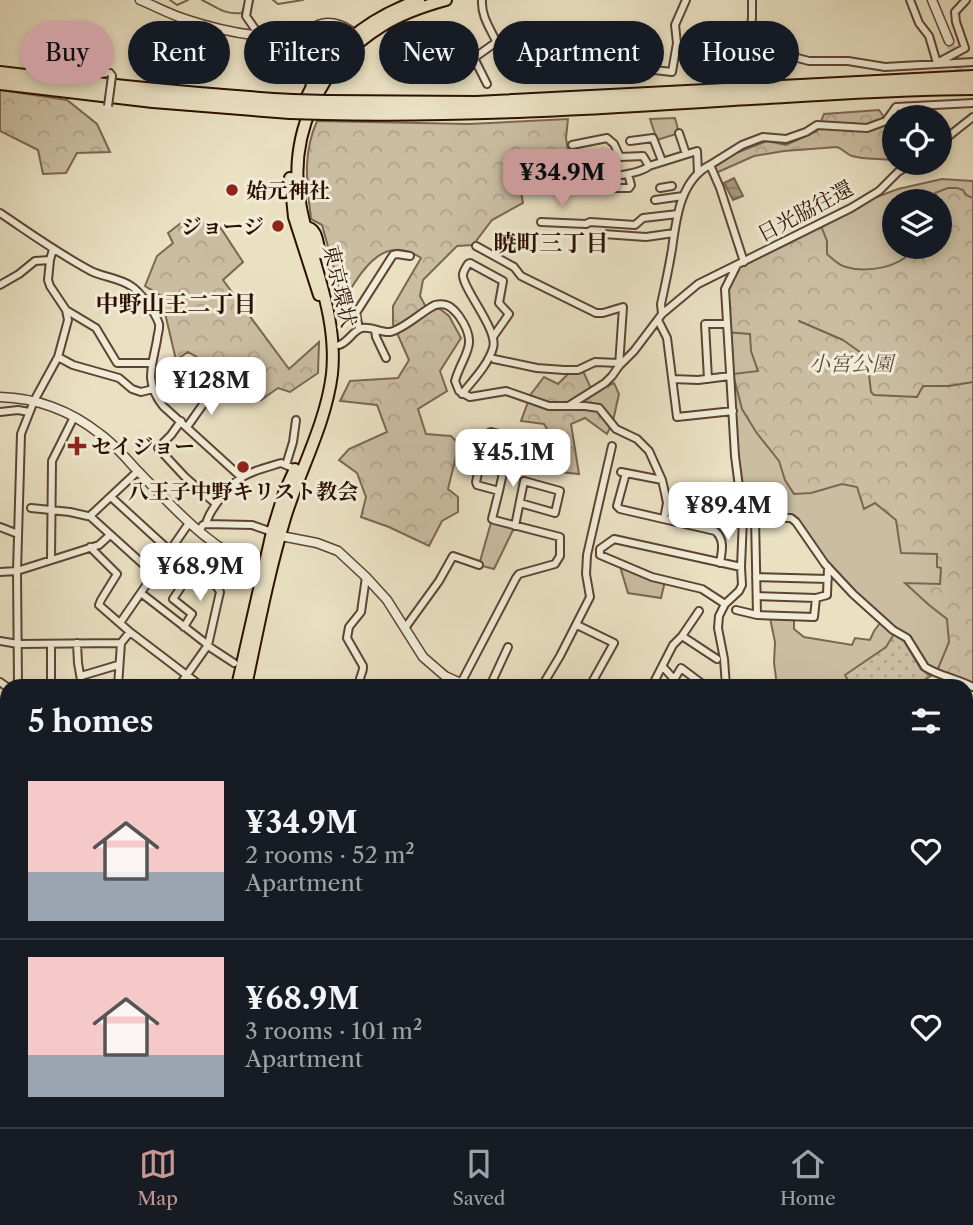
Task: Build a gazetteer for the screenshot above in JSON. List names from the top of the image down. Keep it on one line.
{"streets":{"highway":["東京環状"],"street":["日光脇往還"]},"districts":["暁町三丁目","中野山王二丁目"],"parks":["小宮公園"],"places":{"other":["始元神社","ジョージ","八王子中野キリスト教会"],"health":["セイジョー"]},"page":{"chip":["Buy","Rent","Filters","New","Apartment","House"],"price":["¥34.9M","¥128M","¥45.1M","¥89.4M","¥68.9M"],"heading":"5 homes","list":[{"name":"¥34.9M","note":"2 rooms · 52 m² · Apartment"},{"name":"¥68.9M","note":"3 rooms · 101 m² · Apartment"}],"tabs":["Map","Saved","Home"]}}
